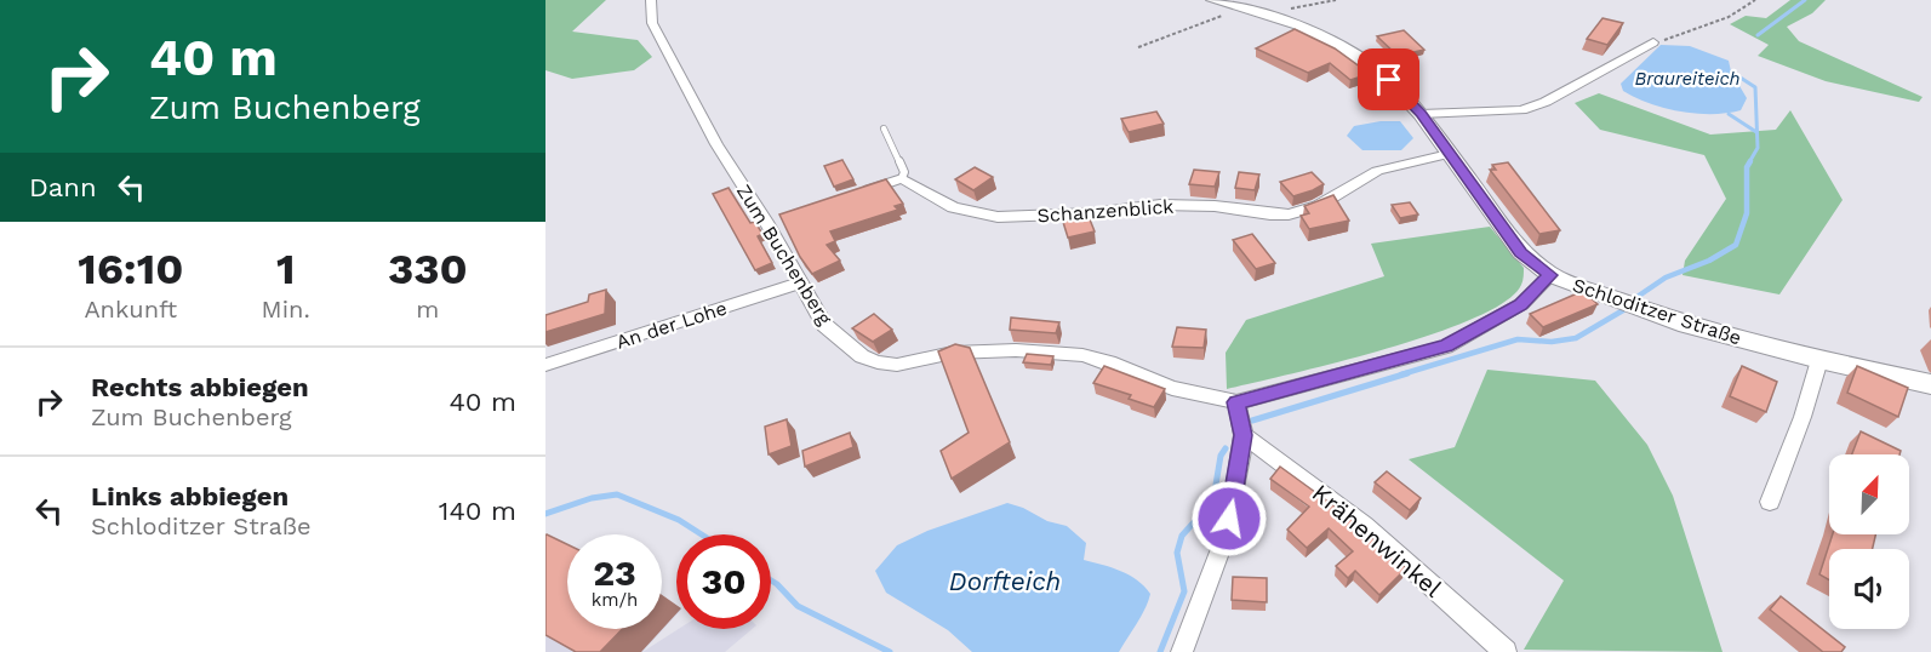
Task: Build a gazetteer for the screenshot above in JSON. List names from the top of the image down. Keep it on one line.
{"streets":{"street":["Schanzenblick","Zum Buchenberg","Schloditzer Straße","An der Lohe","Krähenwinkel"]},"crossings":[["Schanzenblick","Schloditzer Straße"],["Zum Buchenberg","Schloditzer Straße"],["Zum Buchenberg","An der Lohe"]],"water":["Braureiteich","Dorfteich"],"north":"top right","page":{"turn":["40 m","Zum Buchenberg"],"then":"Dann","eta":["16:10","Ankunft","1","Min.","330","m"],"list":[{"name":"Rechts abbiegen","note":"Zum Buchenberg","value":"40 m"},{"name":"Links abbiegen","note":"Schloditzer Straße","value":"140 m"}],"speed":"23 km/h","limit":"30"}}
